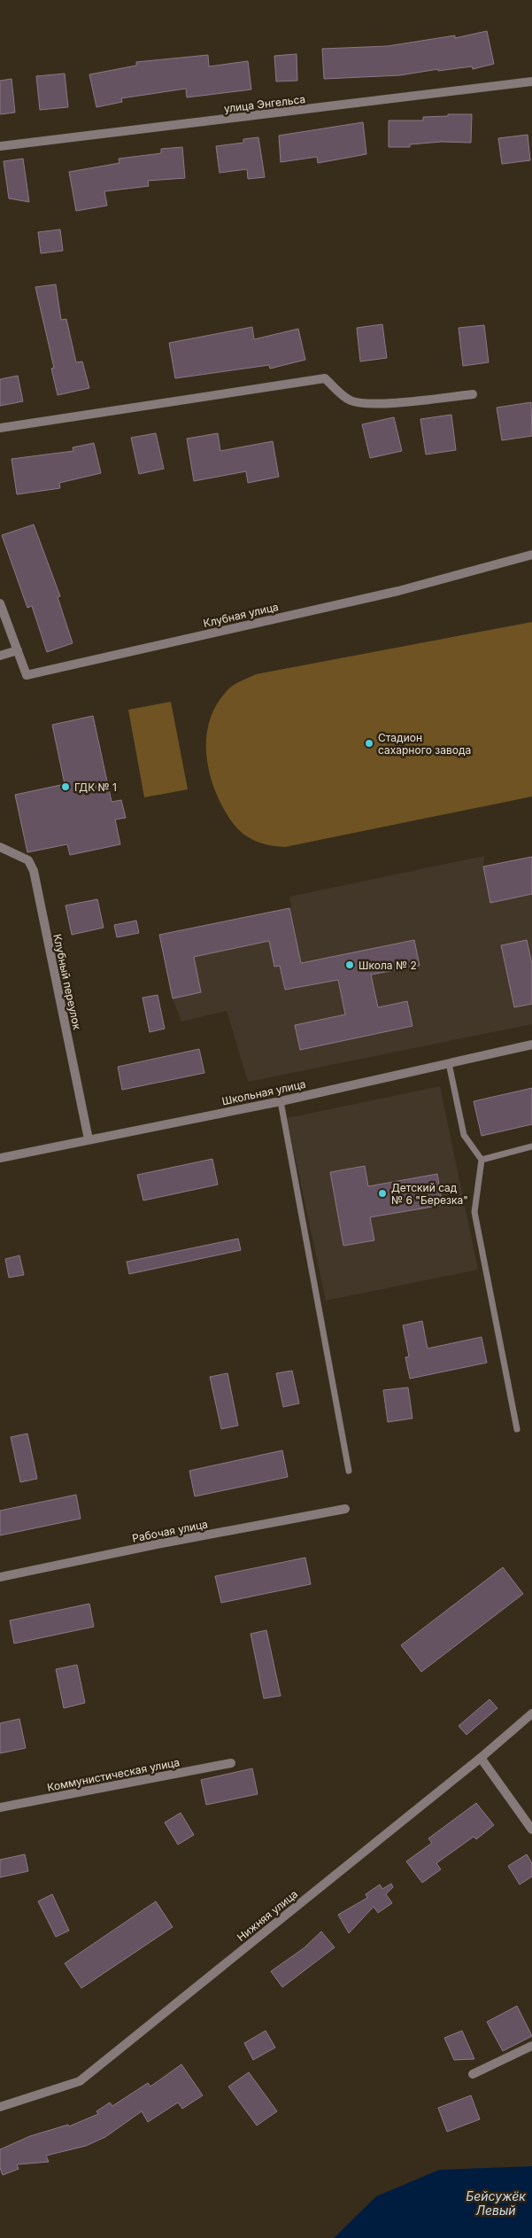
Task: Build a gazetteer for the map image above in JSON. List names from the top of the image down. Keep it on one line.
{"streets":{"street":["улица Энгельса","Клубная улица","Клубный переулок","Школьная улица","Рабочая улица","Коммунистическая улица","Нижняя улица"]},"crossings":[["Клубный переулок","Школьная улица"]],"water":["Бейсужёк Левый"],"places":["Стадион сахарного завода","ГДК № 1","Школа № 2","Детский сад № 6 \"Березка\""]}
